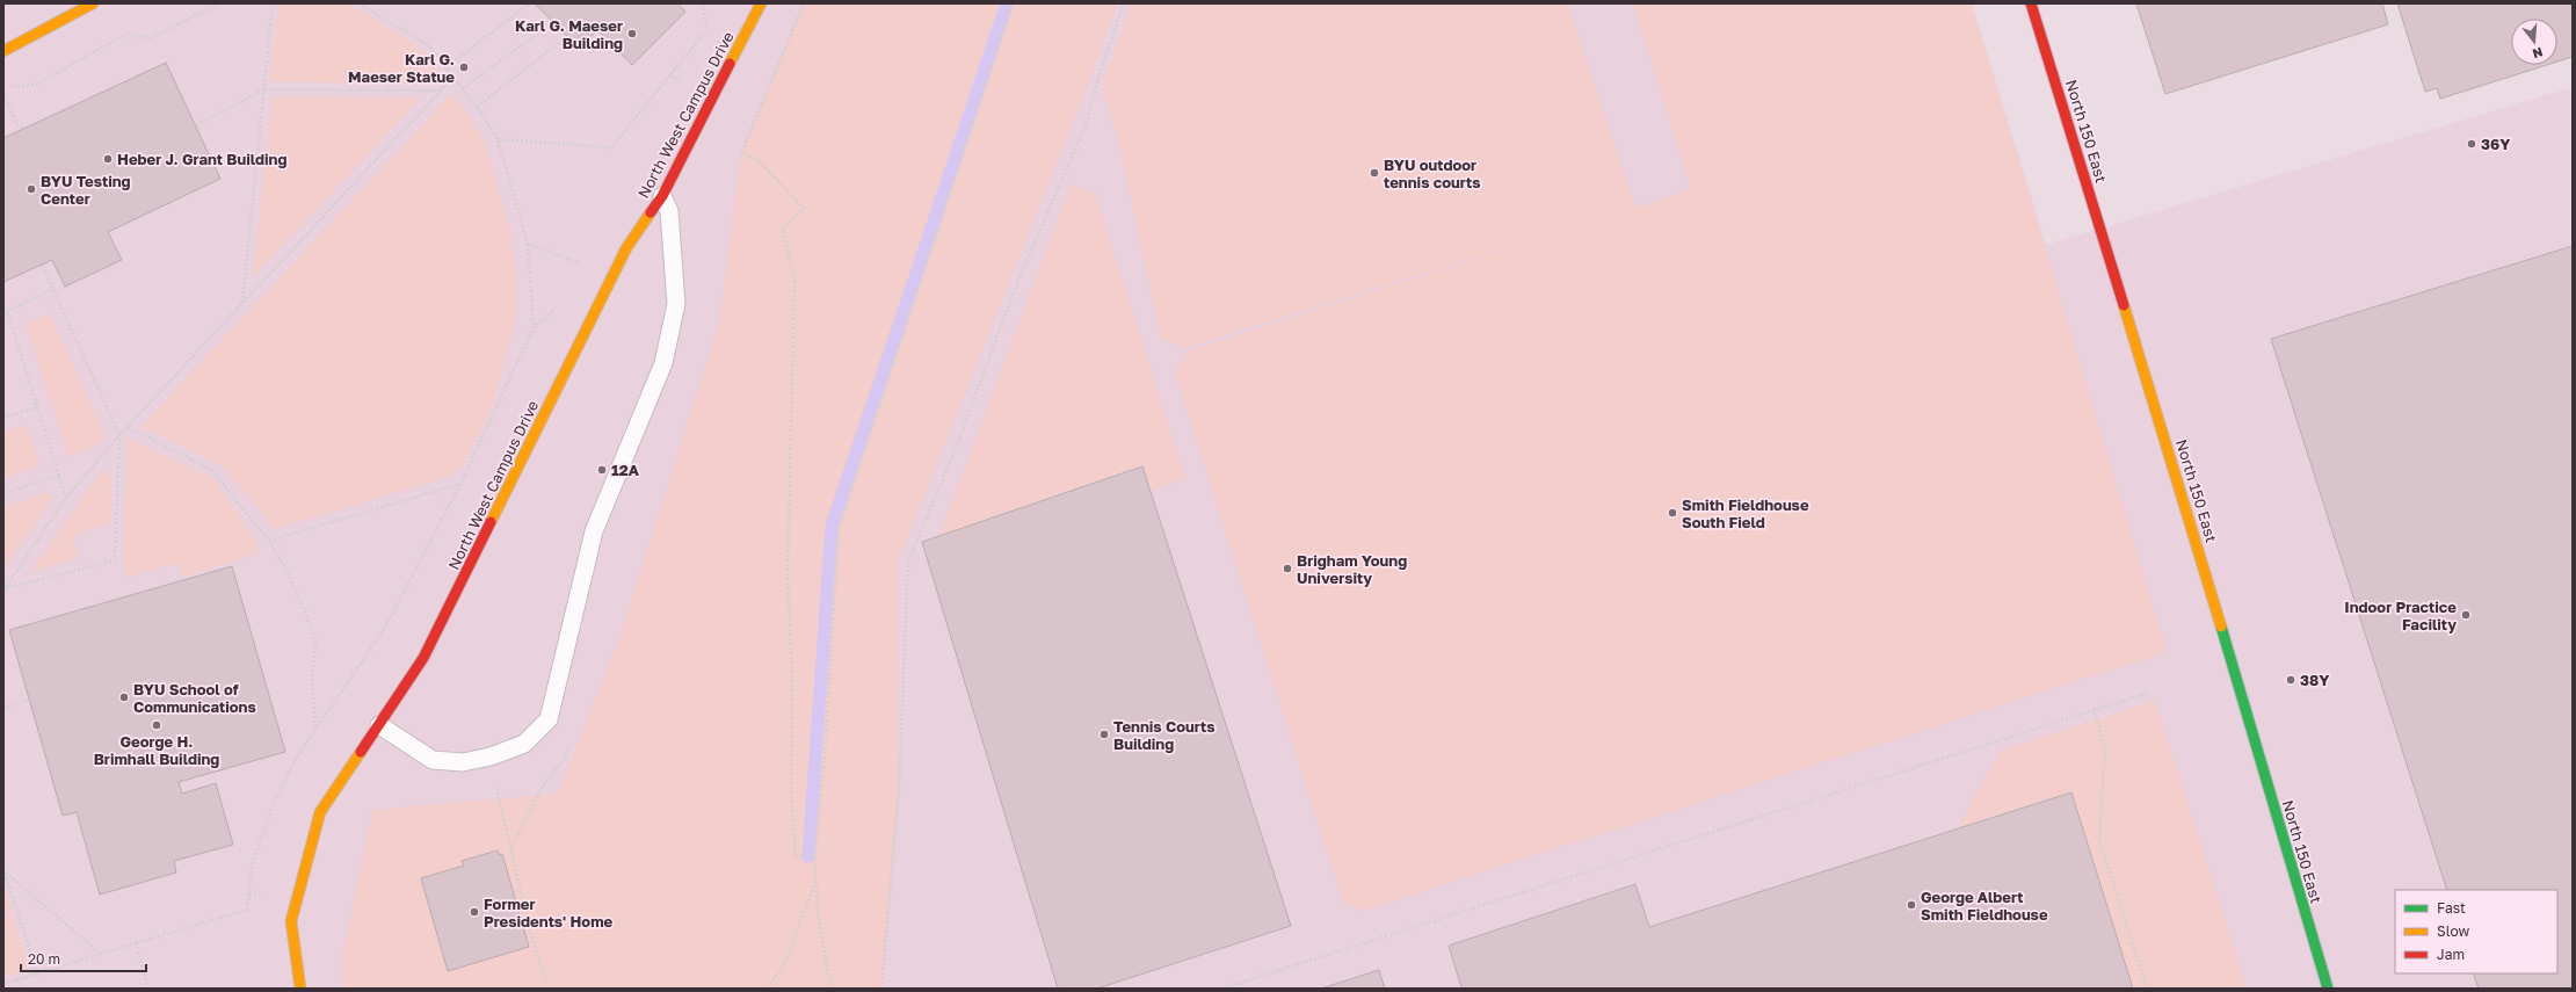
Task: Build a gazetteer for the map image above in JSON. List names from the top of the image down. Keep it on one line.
{"streets":{"street":["North West Campus Drive","North 150 East"]},"places":["Karl G. Maeser Building","Karl G. Maeser Statue","36Y","Heber J. Grant Building","BYU outdoor tennis courts","BYU Testing Center","12A","Smith Fieldhouse South Field","Brigham Young University","Indoor Practice Facility","38Y","BYU School of Communications","George H. Brimhall Building","Tennis Courts Building","George Albert Smith Fieldhouse","Former Presidents' Home"],"legend":["Fast","Slow","Jam"],"scale_bar":"20 m","north":"bottom"}
